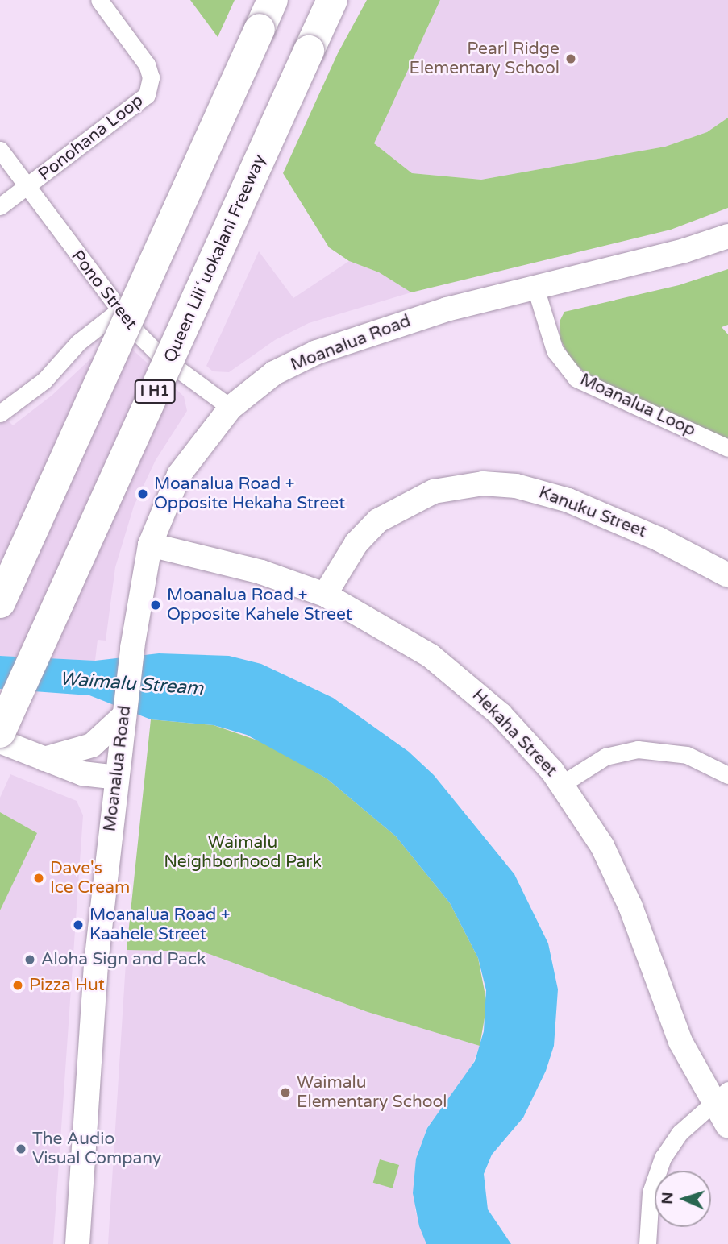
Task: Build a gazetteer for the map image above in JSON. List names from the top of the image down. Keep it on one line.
{"streets":{"highway":["Queen Liliʻuokalani Freeway","I H1"],"street":["Ponohana Loop","Pono Street","Moanalua Road","Moanalua Loop","Kanuku Street","Hekaha Street"]},"crossings":[["Ponohana Loop","Pono Street"],["Pono Street","Moanalua Road"],["Moanalua Road","Moanalua Loop"],["Moanalua Road","Hekaha Street"],["Kanuku Street","Hekaha Street"]],"water":["Waimalu Stream"],"parks":["Waimalu Neighborhood Park"],"places":["Pearl Ridge Elementary School","Moanalua Road + Opposite Hekaha Street","Moanalua Road + Opposite Kahele Street","Dave's Ice Cream","Moanalua Road + Kaahele Street","Aloha Sign and Pack","Pizza Hut","Waimalu Elementary School","The Audio Visual Company"],"north":"left"}
